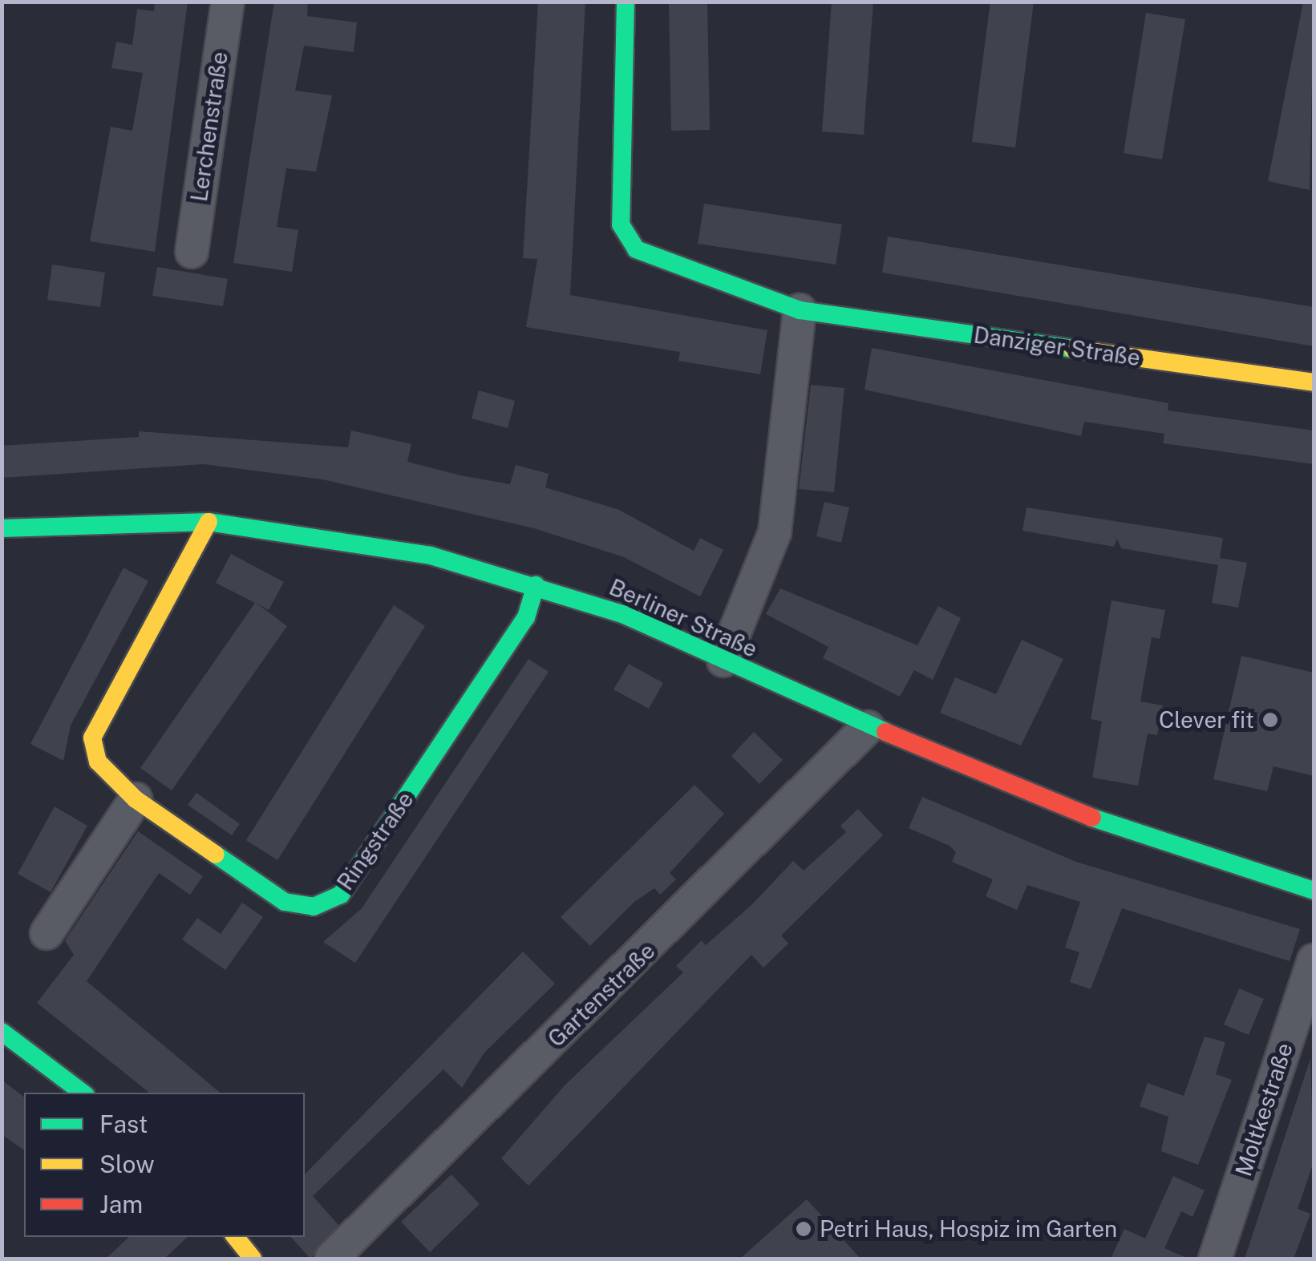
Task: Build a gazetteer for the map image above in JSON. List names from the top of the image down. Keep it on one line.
{"streets":{"street":["Lerchenstraße","Danziger Straße","Berliner Straße","Ringstraße","Gartenstraße","Moltkestraße"]},"crossings":[["Berliner Straße","Ringstraße"],["Berliner Straße","Gartenstraße"]],"places":["Clever fit","Petri Haus, Hospiz im Garten"],"legend":["Fast","Slow","Jam"]}
